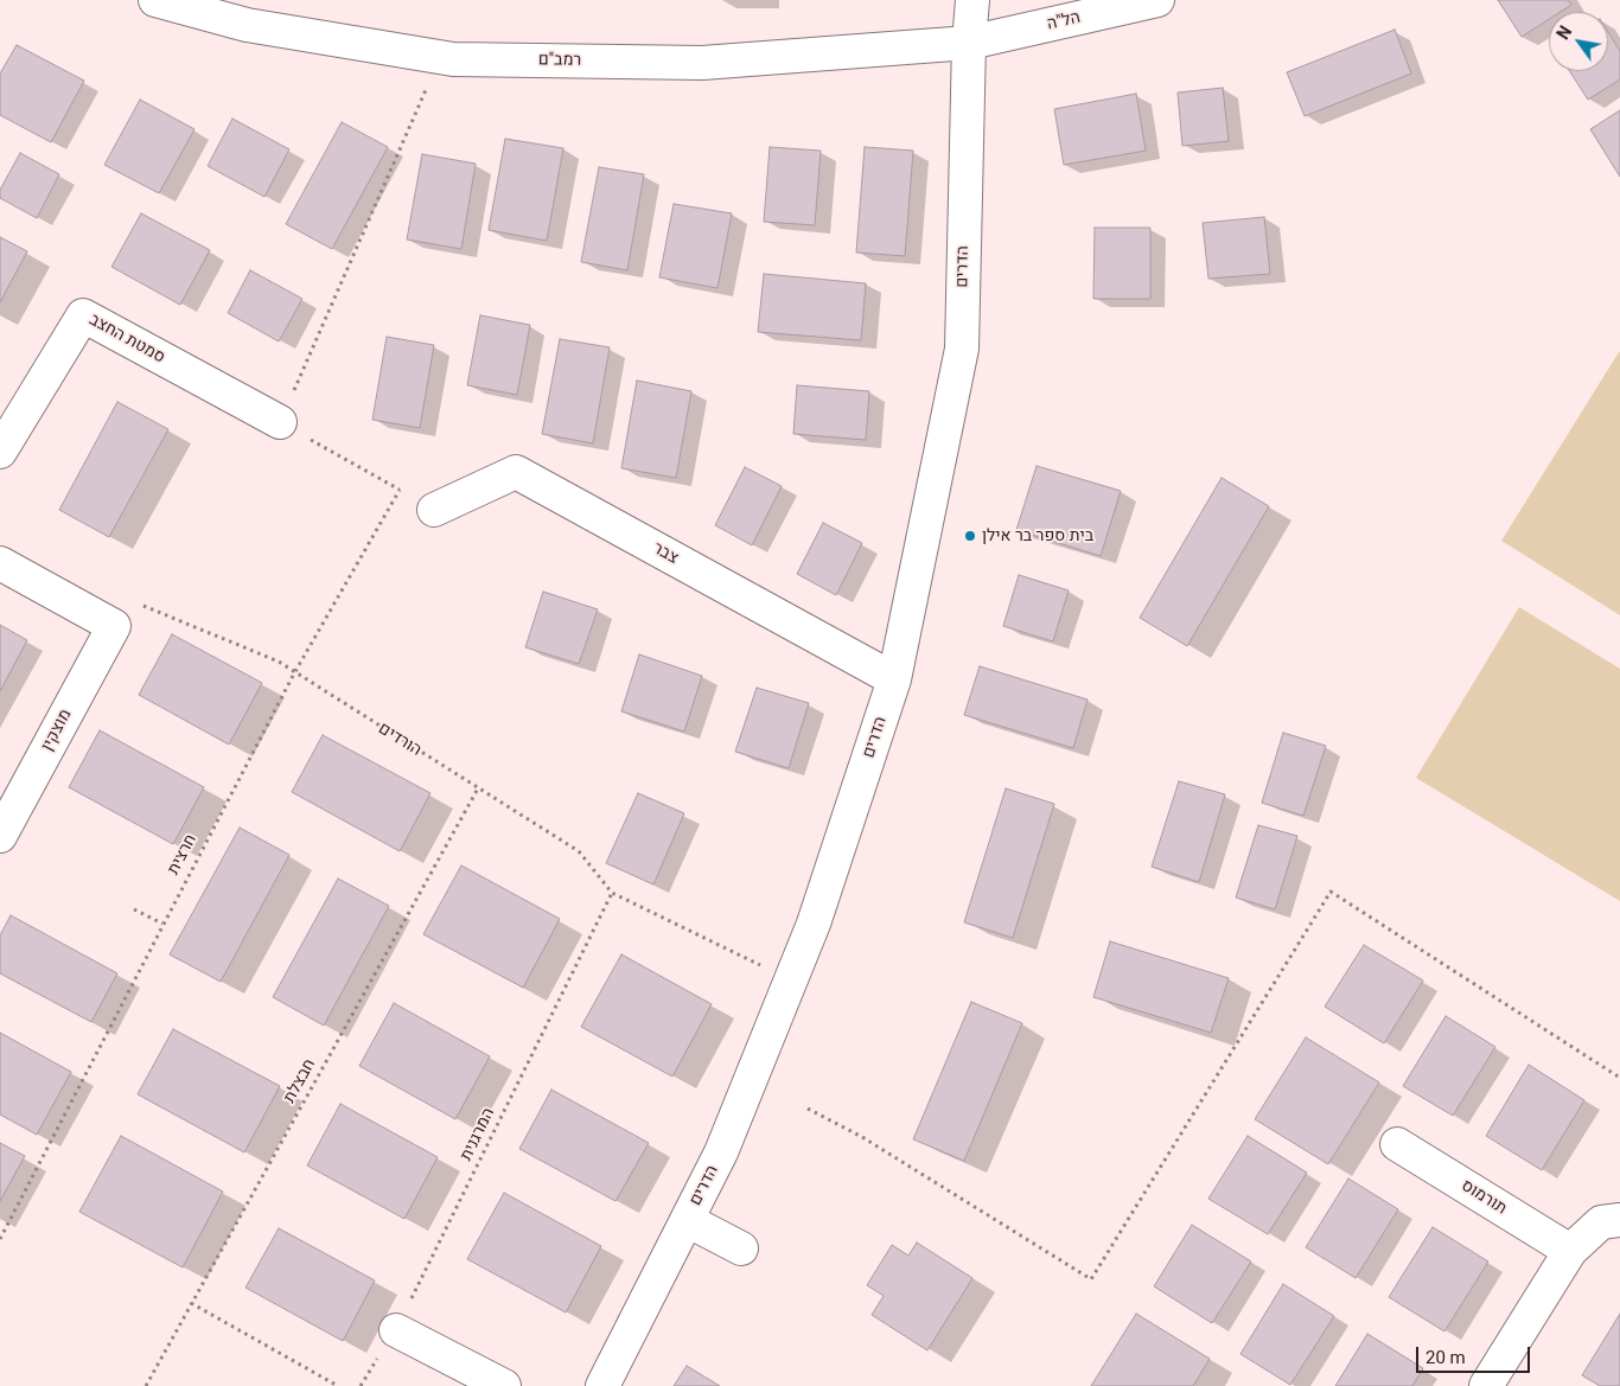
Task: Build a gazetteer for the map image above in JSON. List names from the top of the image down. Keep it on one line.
{"streets":{"street":["הל\"ה","רמב\"ם","הדרים","סמטת החצב","צבר","מוצקין","תורמוס"],"path":["הורדים","חרצית","חבצלת","המרגנית"]},"crossings":[["הל\"ה","רמב\"ם"],["הל\"ה","הדרים"],["רמב\"ם","הדרים"],["הדרים","צבר"],["הדרים","הורדים"],["מוצקין","הורדים"],["הורדים","חרצית"],["הורדים","חבצלת"],["הורדים","המרגנית"]],"places":["בית ספר בר אילן"],"scale_bar":"20 m","north":"top left"}
